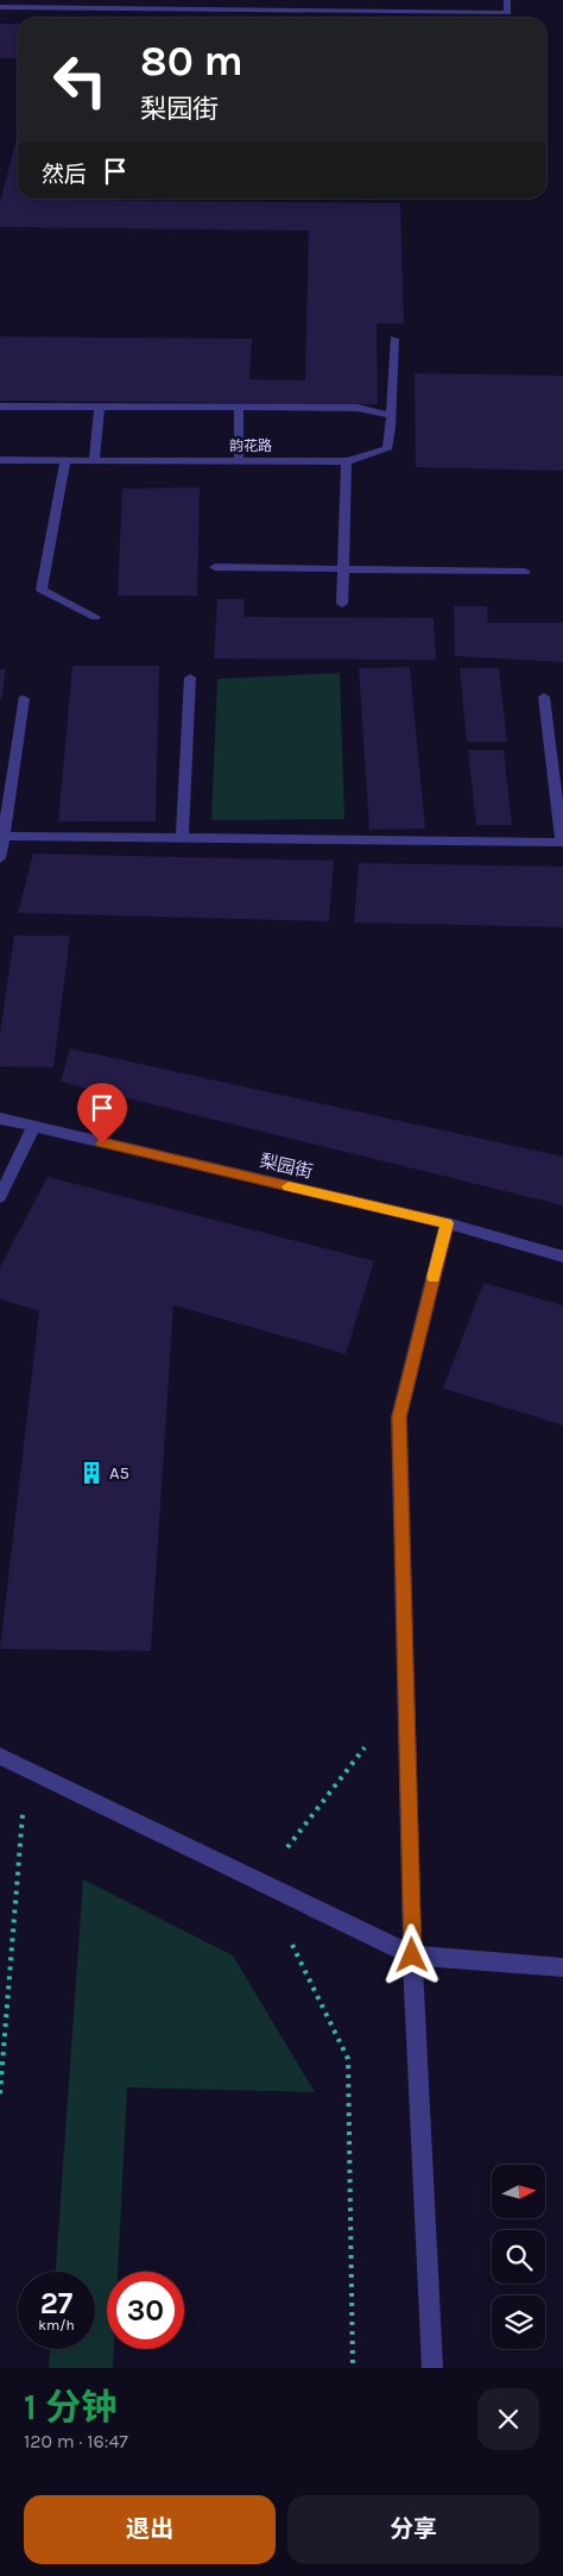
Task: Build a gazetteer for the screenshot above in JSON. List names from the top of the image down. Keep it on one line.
{"streets":{"street":["韵花路","梨园街"]},"places":{"building":["A5"]},"north":"right","page":{"turn":["80 m","梨园街"],"then":"然后","speed":"27 km/h","limit":"30","heading":["1 分钟","120 m · 16:47"],"buttons":["退出","分享"]}}
